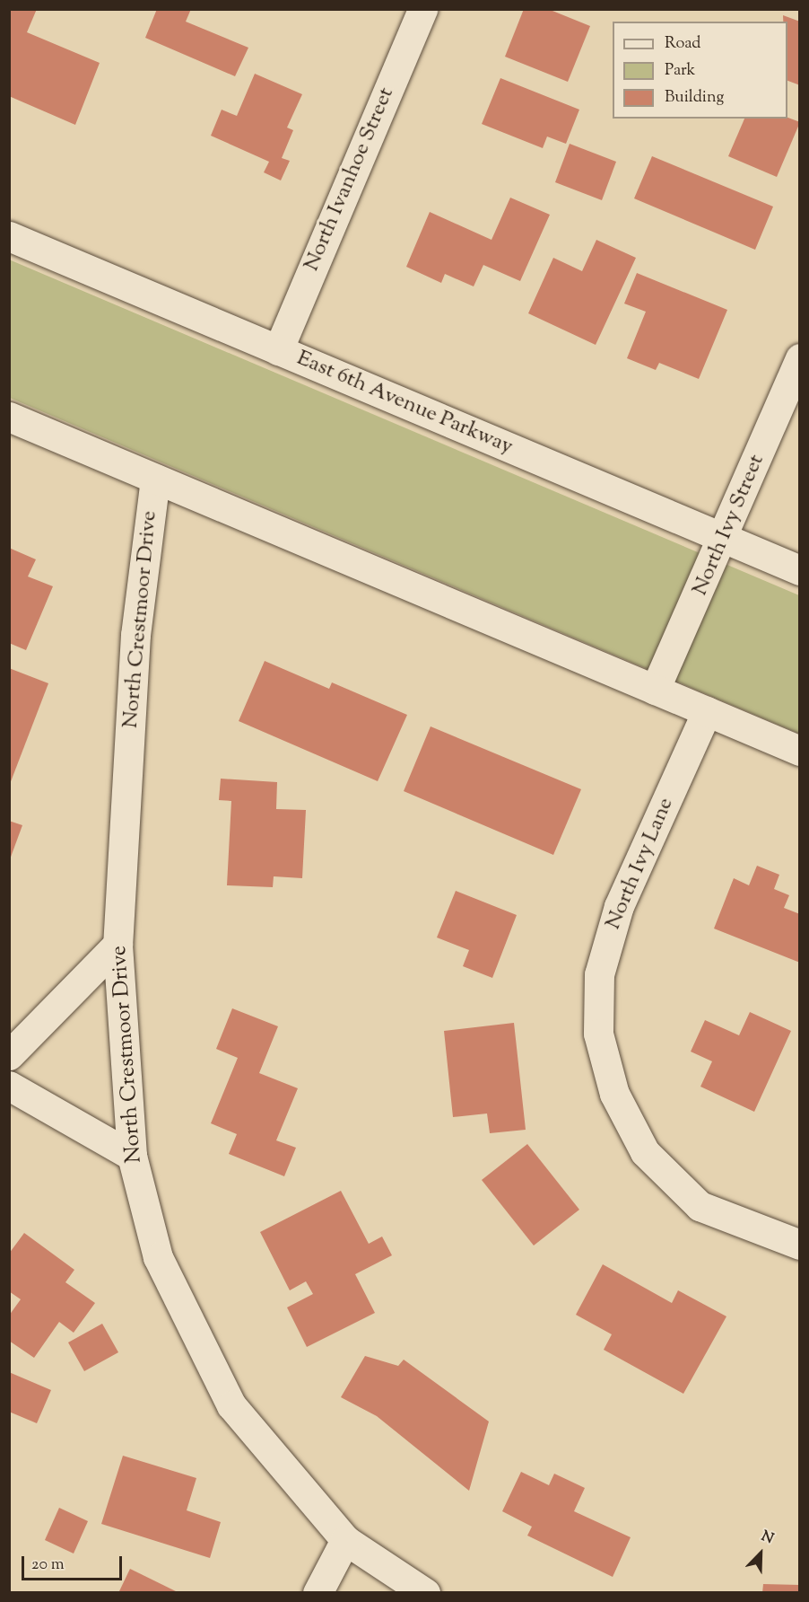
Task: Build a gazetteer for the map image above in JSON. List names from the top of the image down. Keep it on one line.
{"streets":{"street":["North Ivanhoe Street","East 6th Avenue Parkway","North Ivy Street","North Crestmoor Drive","North Ivy Lane"]},"crossings":[["North Ivanhoe Street","East 6th Avenue Parkway"],["East 6th Avenue Parkway","North Ivy Street"]],"legend":["Road","Park","Building"],"scale_bar":"20 m","north":"top right"}
